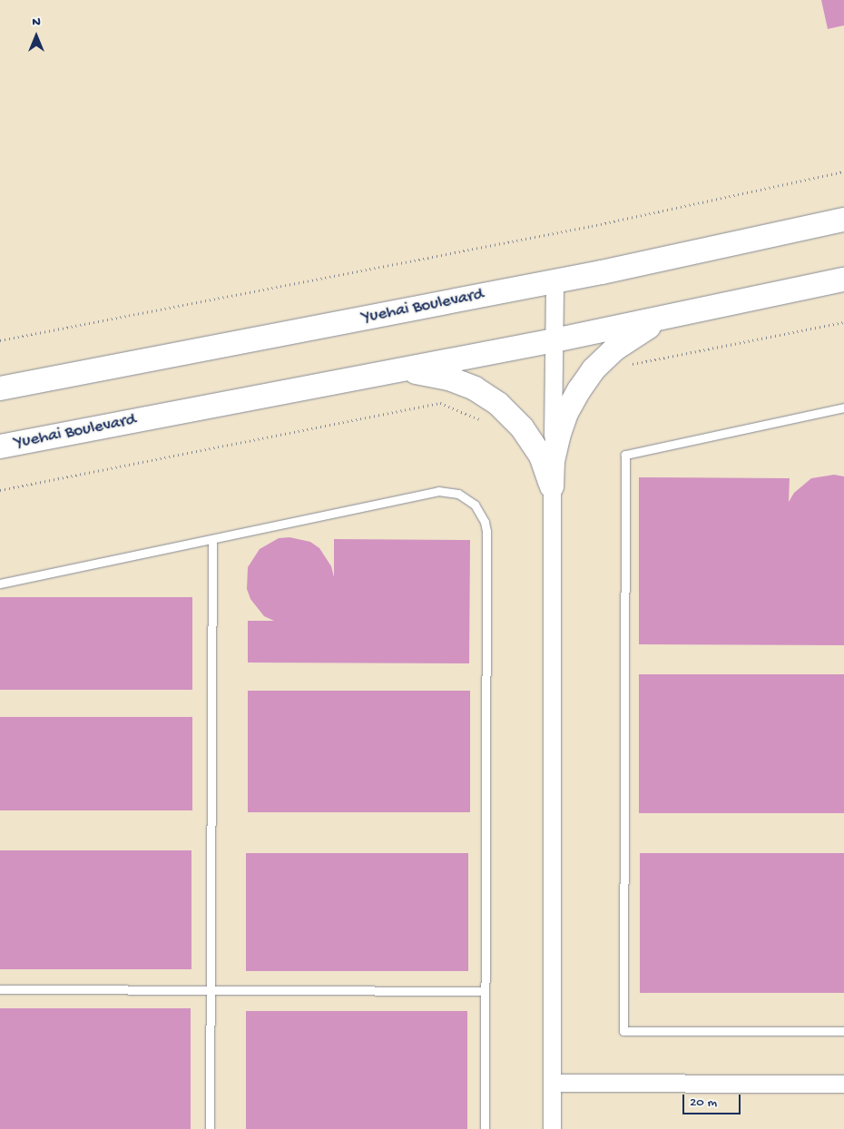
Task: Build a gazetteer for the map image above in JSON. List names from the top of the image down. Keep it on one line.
{"streets":{"main road":["Yuehai Boulevard"]},"scale_bar":"20 m","north":"top"}
